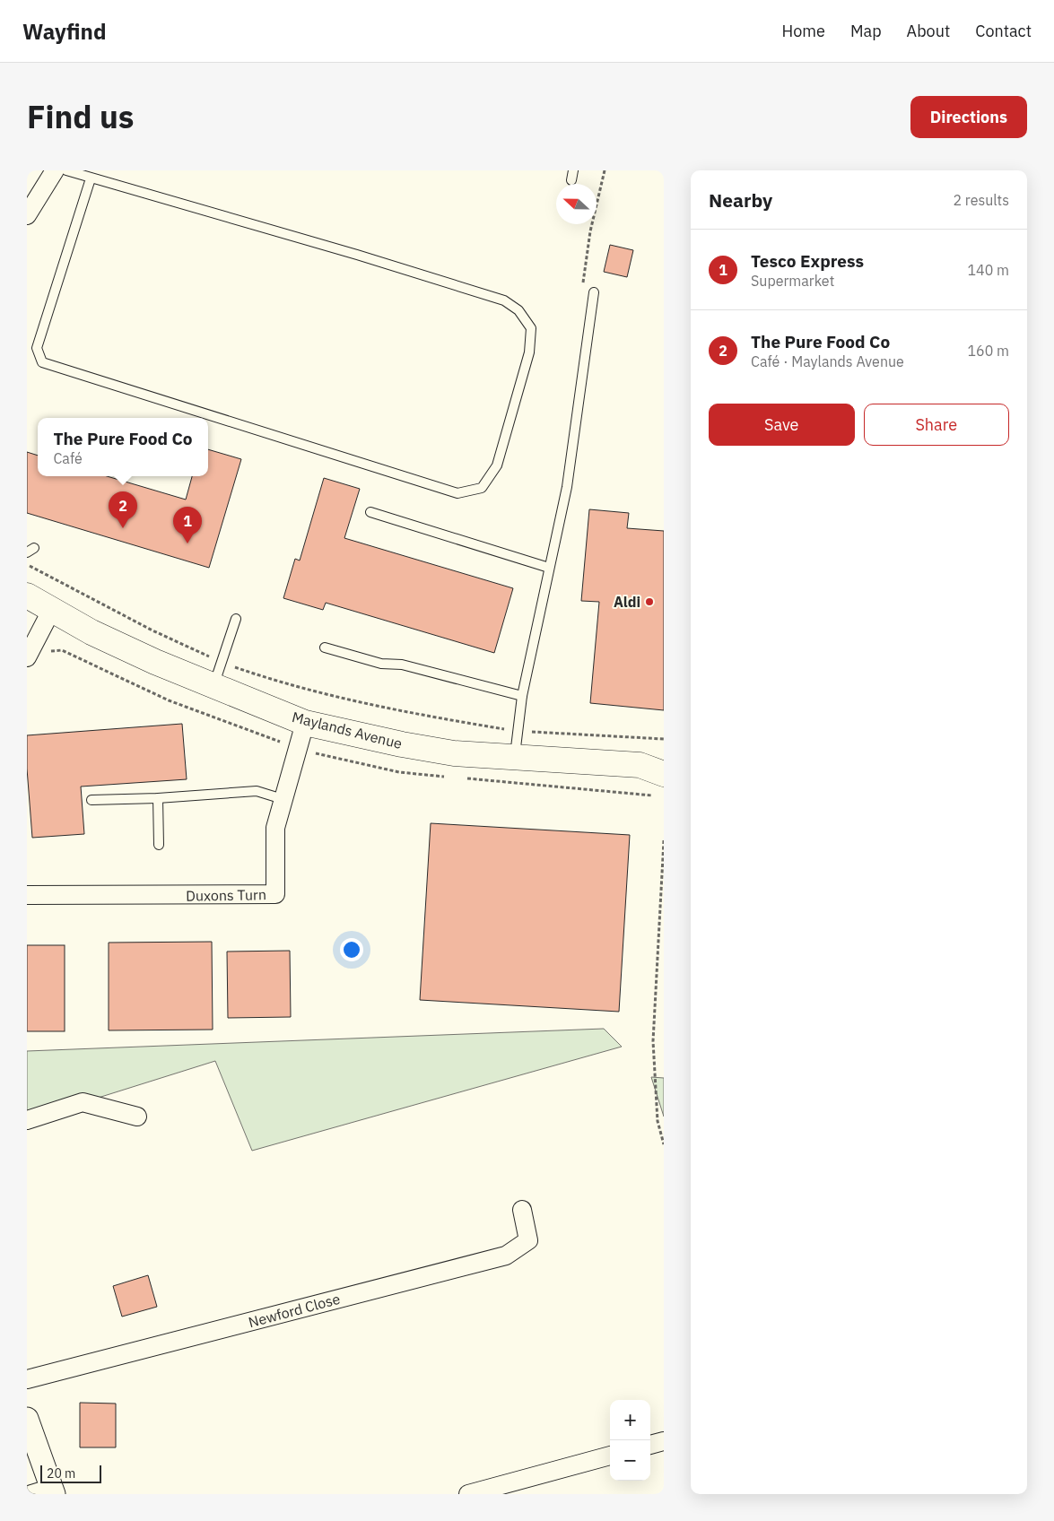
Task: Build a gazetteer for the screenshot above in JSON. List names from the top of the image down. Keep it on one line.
{"streets":{"main road":["Maylands Avenue"],"street":["Duxons Turn","Newford Close"]},"crossings":[["Maylands Avenue","Duxons Turn"]],"places":["Aldi"],"scale_bar":"20 m","north":"left","page":{"header":"Wayfind","nav":["Home","Map","About","Contact"],"title":"Find us","buttons":["Directions",["Save","Share"]],"heading":["Nearby","2 results"],"list":[{"mark":"1","name":"Tesco Express","note":"Supermarket","value":"140 m"},{"mark":"2","name":"The Pure Food Co","note":"Café · Maylands Avenue","value":"160 m"}],"popup":["The Pure Food Co","Café"],"pins":["2","1"],"map_buttons":["+","−"],"scale":"20 m"}}
